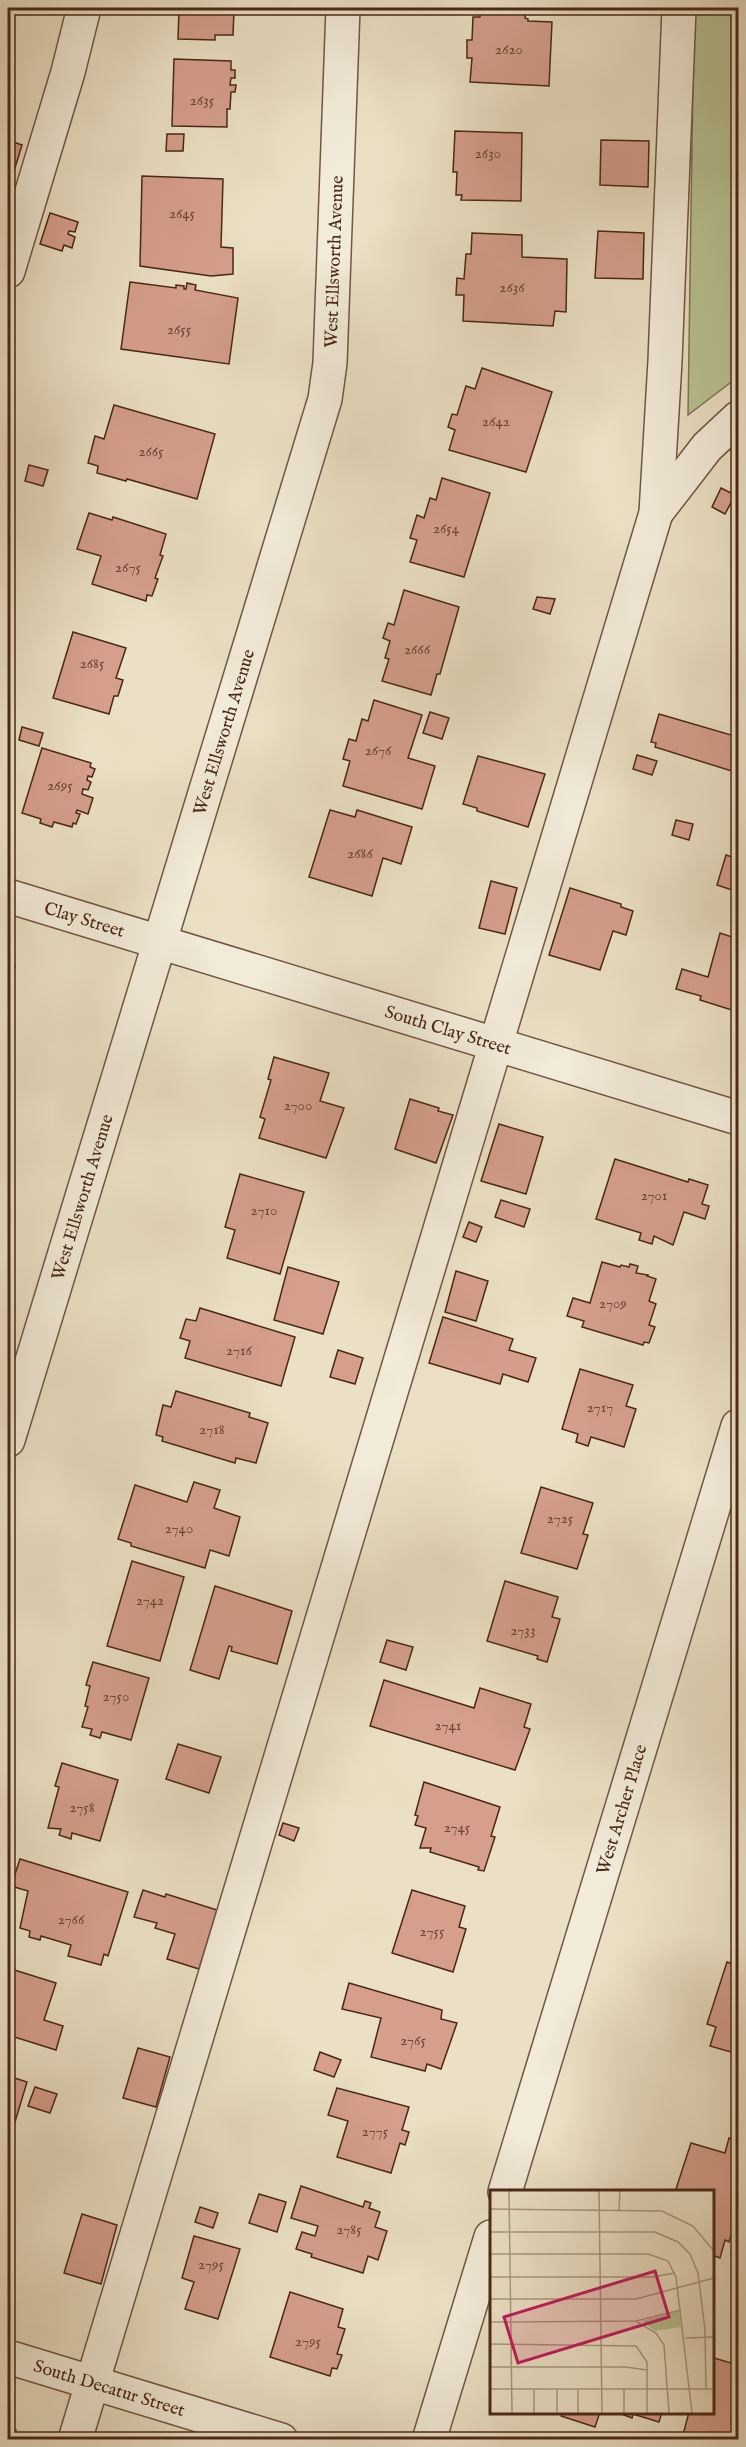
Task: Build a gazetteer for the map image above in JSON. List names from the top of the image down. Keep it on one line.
{"streets":{"street":["West Ellsworth Avenue","Clay Street","South Clay Street","West Archer Place","South Decatur Street"]},"crossings":[["West Ellsworth Avenue","Clay Street"],["West Ellsworth Avenue","South Clay Street"],["Clay Street","South Clay Street"]],"house_numbers":["2620","2635","2630","2645","2636","2655","2642","2665","2654","2675","2666","2685","2676","2695","2686","2700","2701","2710","2709","2716","2717","2718","2725","2740","2742","2733","2750","2741","2758","2745","2766","2755","2765","2775","2785","2795","2795"]}
